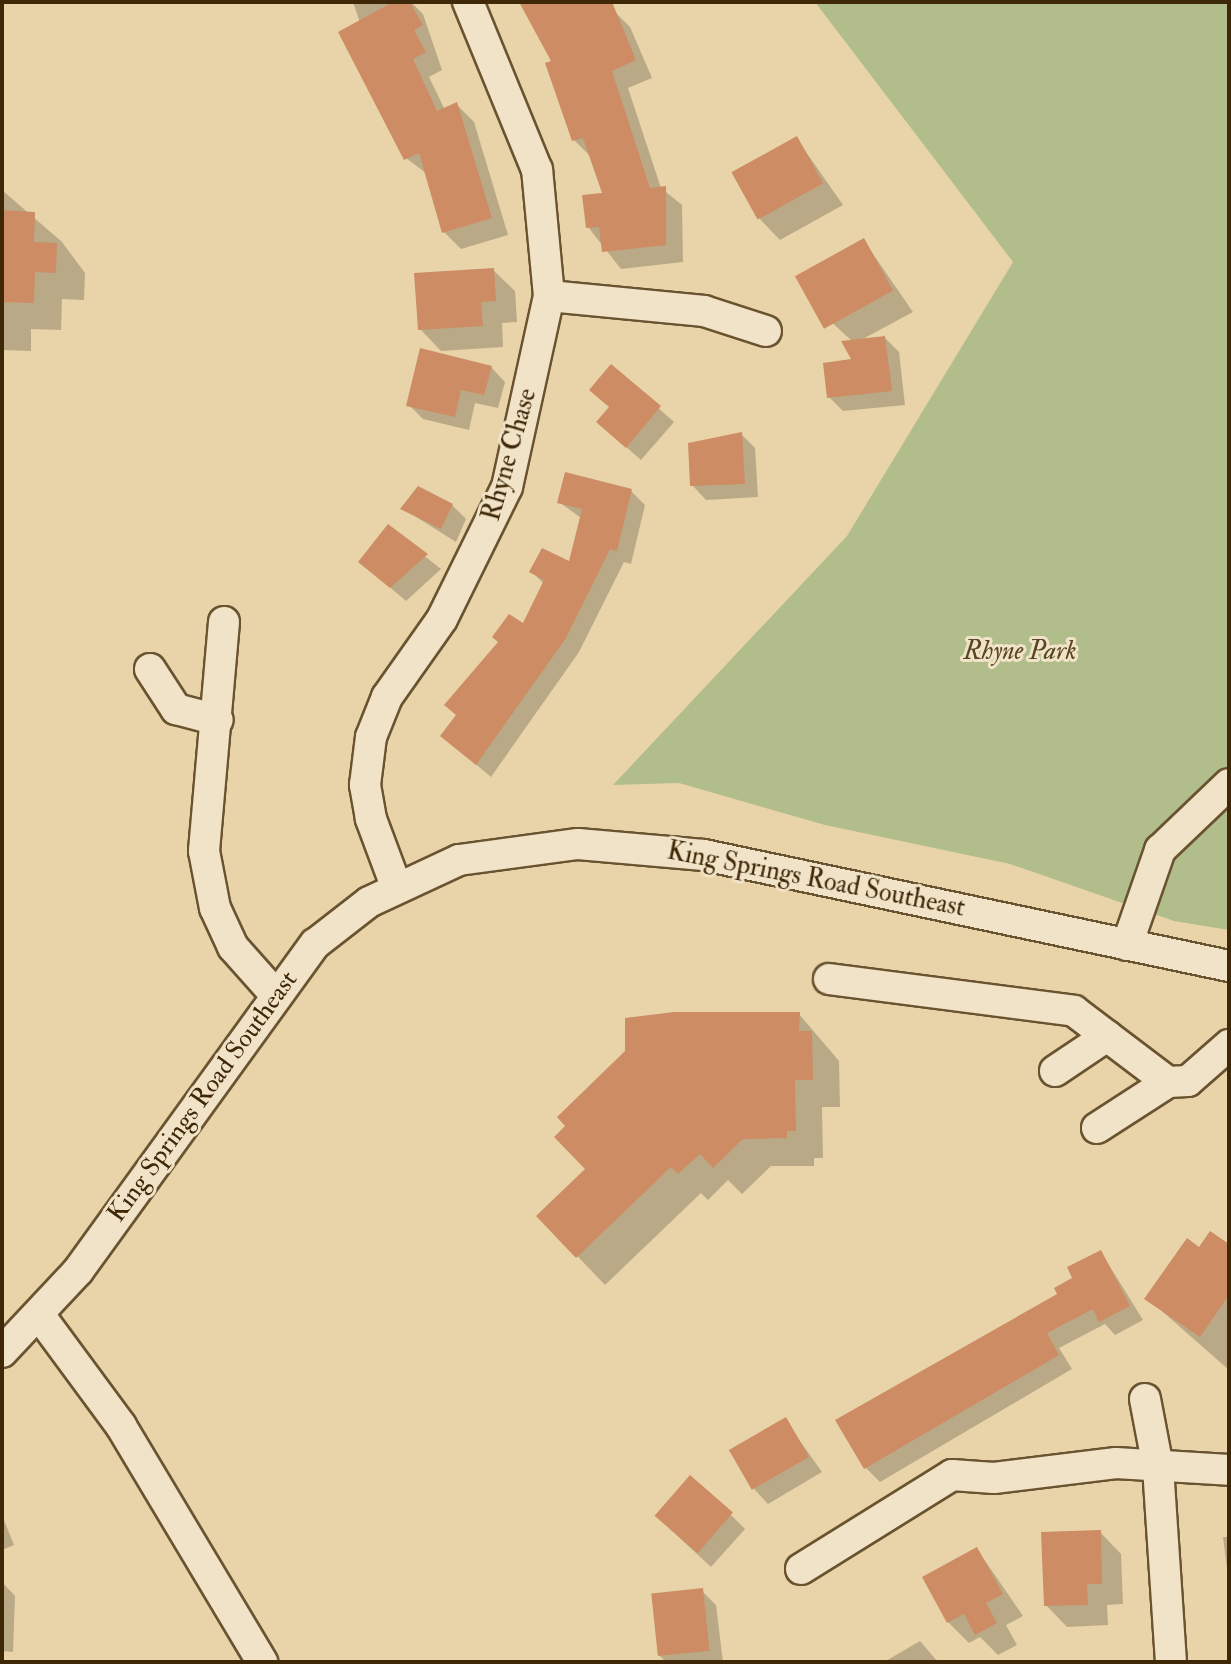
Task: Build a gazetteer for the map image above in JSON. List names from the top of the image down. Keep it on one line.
{"streets":{"street":["Rhyne Chase","King Springs Road Southeast"]},"crossings":[["Rhyne Chase","King Springs Road Southeast"]],"parks":["Rhyne Park"]}
